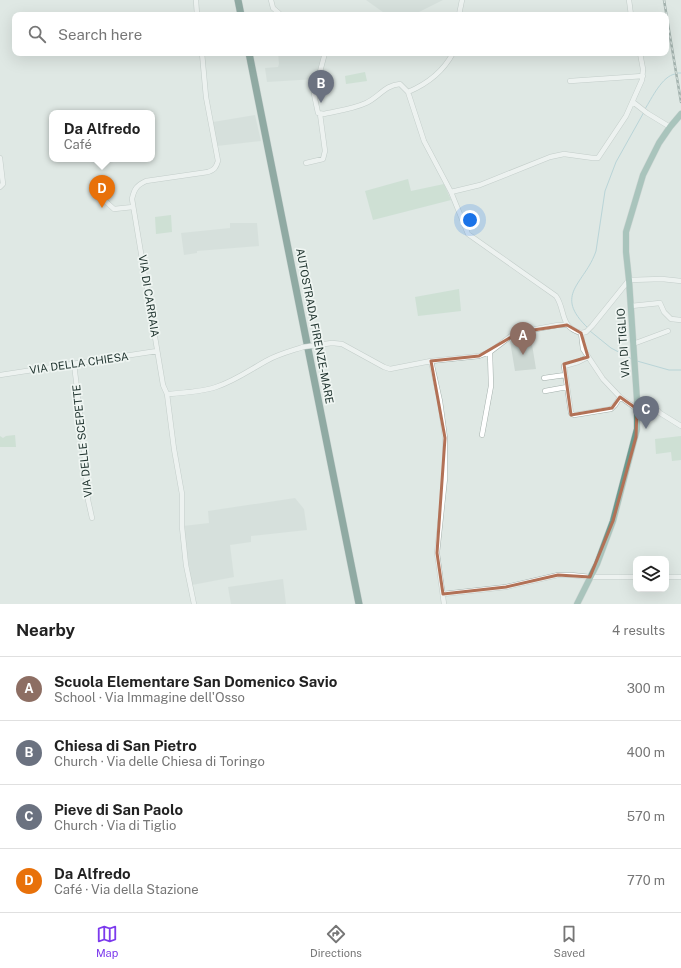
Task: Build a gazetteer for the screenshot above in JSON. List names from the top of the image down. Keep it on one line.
{"streets":{"highway":["AUTOSTRADA FIRENZE-MARE"],"main road":["VIA DI TIGLIO"],"street":["VIA DI CARRAIA","VIA DELLA CHIESA","VIA DELLE SCEPETTE"]},"crossings":[["VIA DI CARRAIA","VIA DELLA CHIESA"],["VIA DELLA CHIESA","VIA DELLE SCEPETTE"]],"page":{"search":"Search here","pins":["B","D","A","C"],"popup":["Da Alfredo","Café"],"heading":["Nearby","4 results"],"list":[{"mark":"A","name":"Scuola Elementare San Domenico Savio","note":"School · Via Immagine dell'Osso","value":"300 m"},{"mark":"B","name":"Chiesa di San Pietro","note":"Church · Via delle Chiesa di Toringo","value":"400 m"},{"mark":"C","name":"Pieve di San Paolo","note":"Church · Via di Tiglio","value":"570 m"},{"mark":"D","name":"Da Alfredo","note":"Café · Via della Stazione","value":"770 m"}],"nav":["Map","Directions","Saved"]}}
